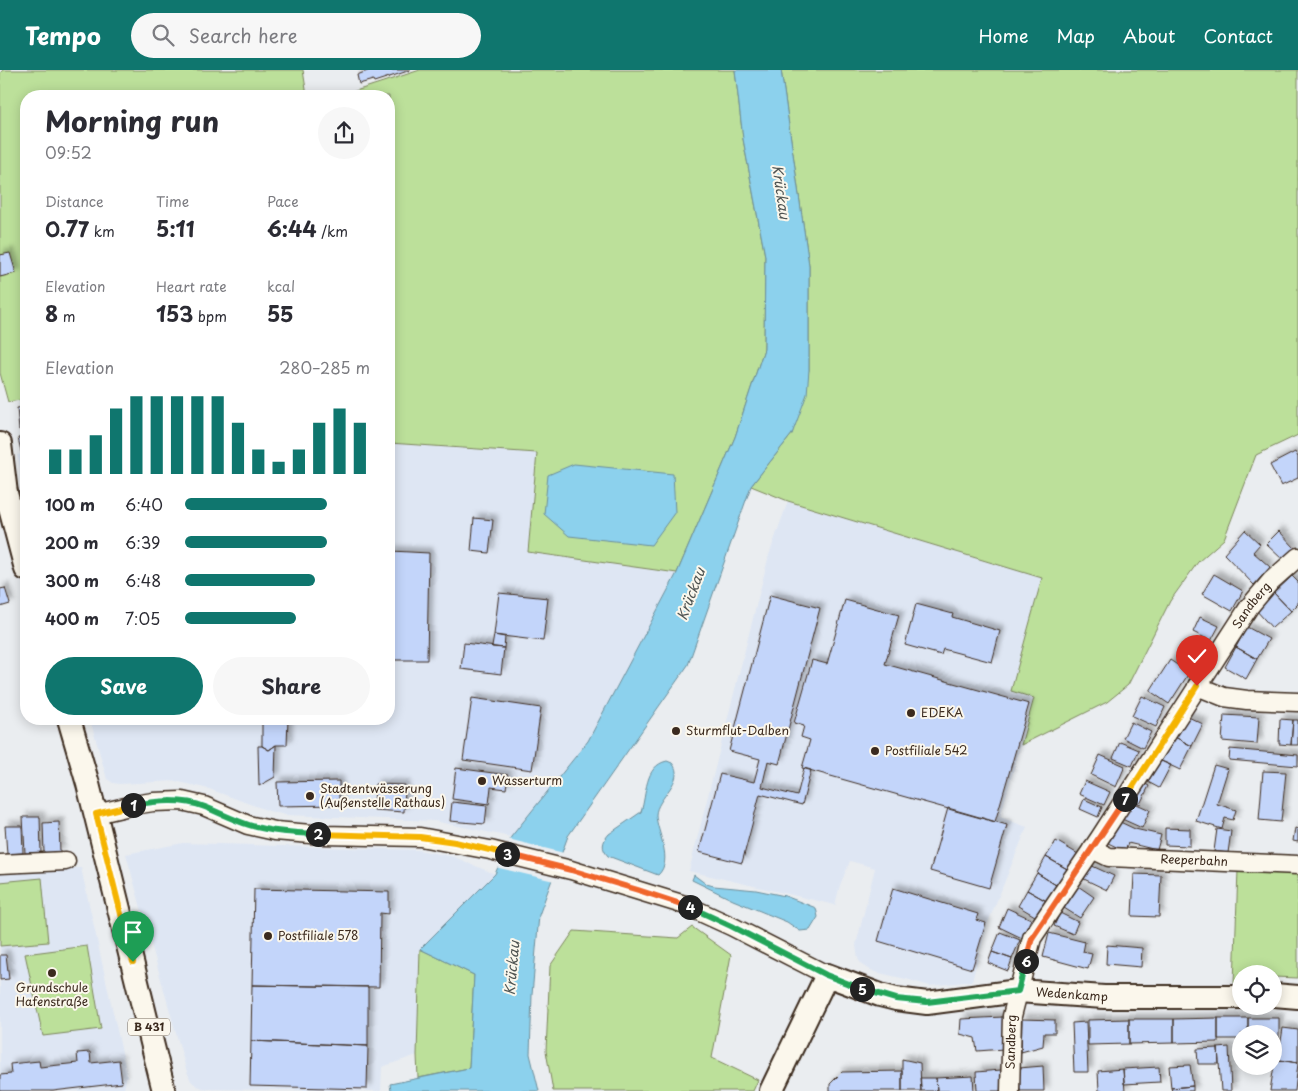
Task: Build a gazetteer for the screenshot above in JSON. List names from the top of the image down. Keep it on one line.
{"streets":{"main road":["Wedenkamp","B 431"],"street":["Sandberg","Reeperbahn"]},"crossings":[["Sandberg","Reeperbahn"],["Sandberg","Wedenkamp"]],"water":["Krückau"],"places":["EDEKA","Sturmflut-Dalben","Postfiliale 542","Wasserturm","Stadtentwässerung (Außenstelle Rathaus)","Postfiliale 578","Grundschule Hafenstraße"],"page":{"header":"Tempo","search":"Search here","nav":["Home","Map","About","Contact"],"heading":["Morning run","09:52"],"stats":[["Distance","0.77 km"],["Time","5:11"],["Pace","6:44 /km"],["Elevation","8 m"],["Heart rate","153 bpm"],["kcal","55"]],"chart":["Elevation","280–285 m"],"list":[{"name":"100 m","note":"6:40"},{"name":"200 m","note":"6:39"},{"name":"300 m","note":"6:48"},{"name":"400 m","note":"7:05"}],"buttons":["Save","Share"],"pins":["7","1","2","3","4","6","5"]}}
